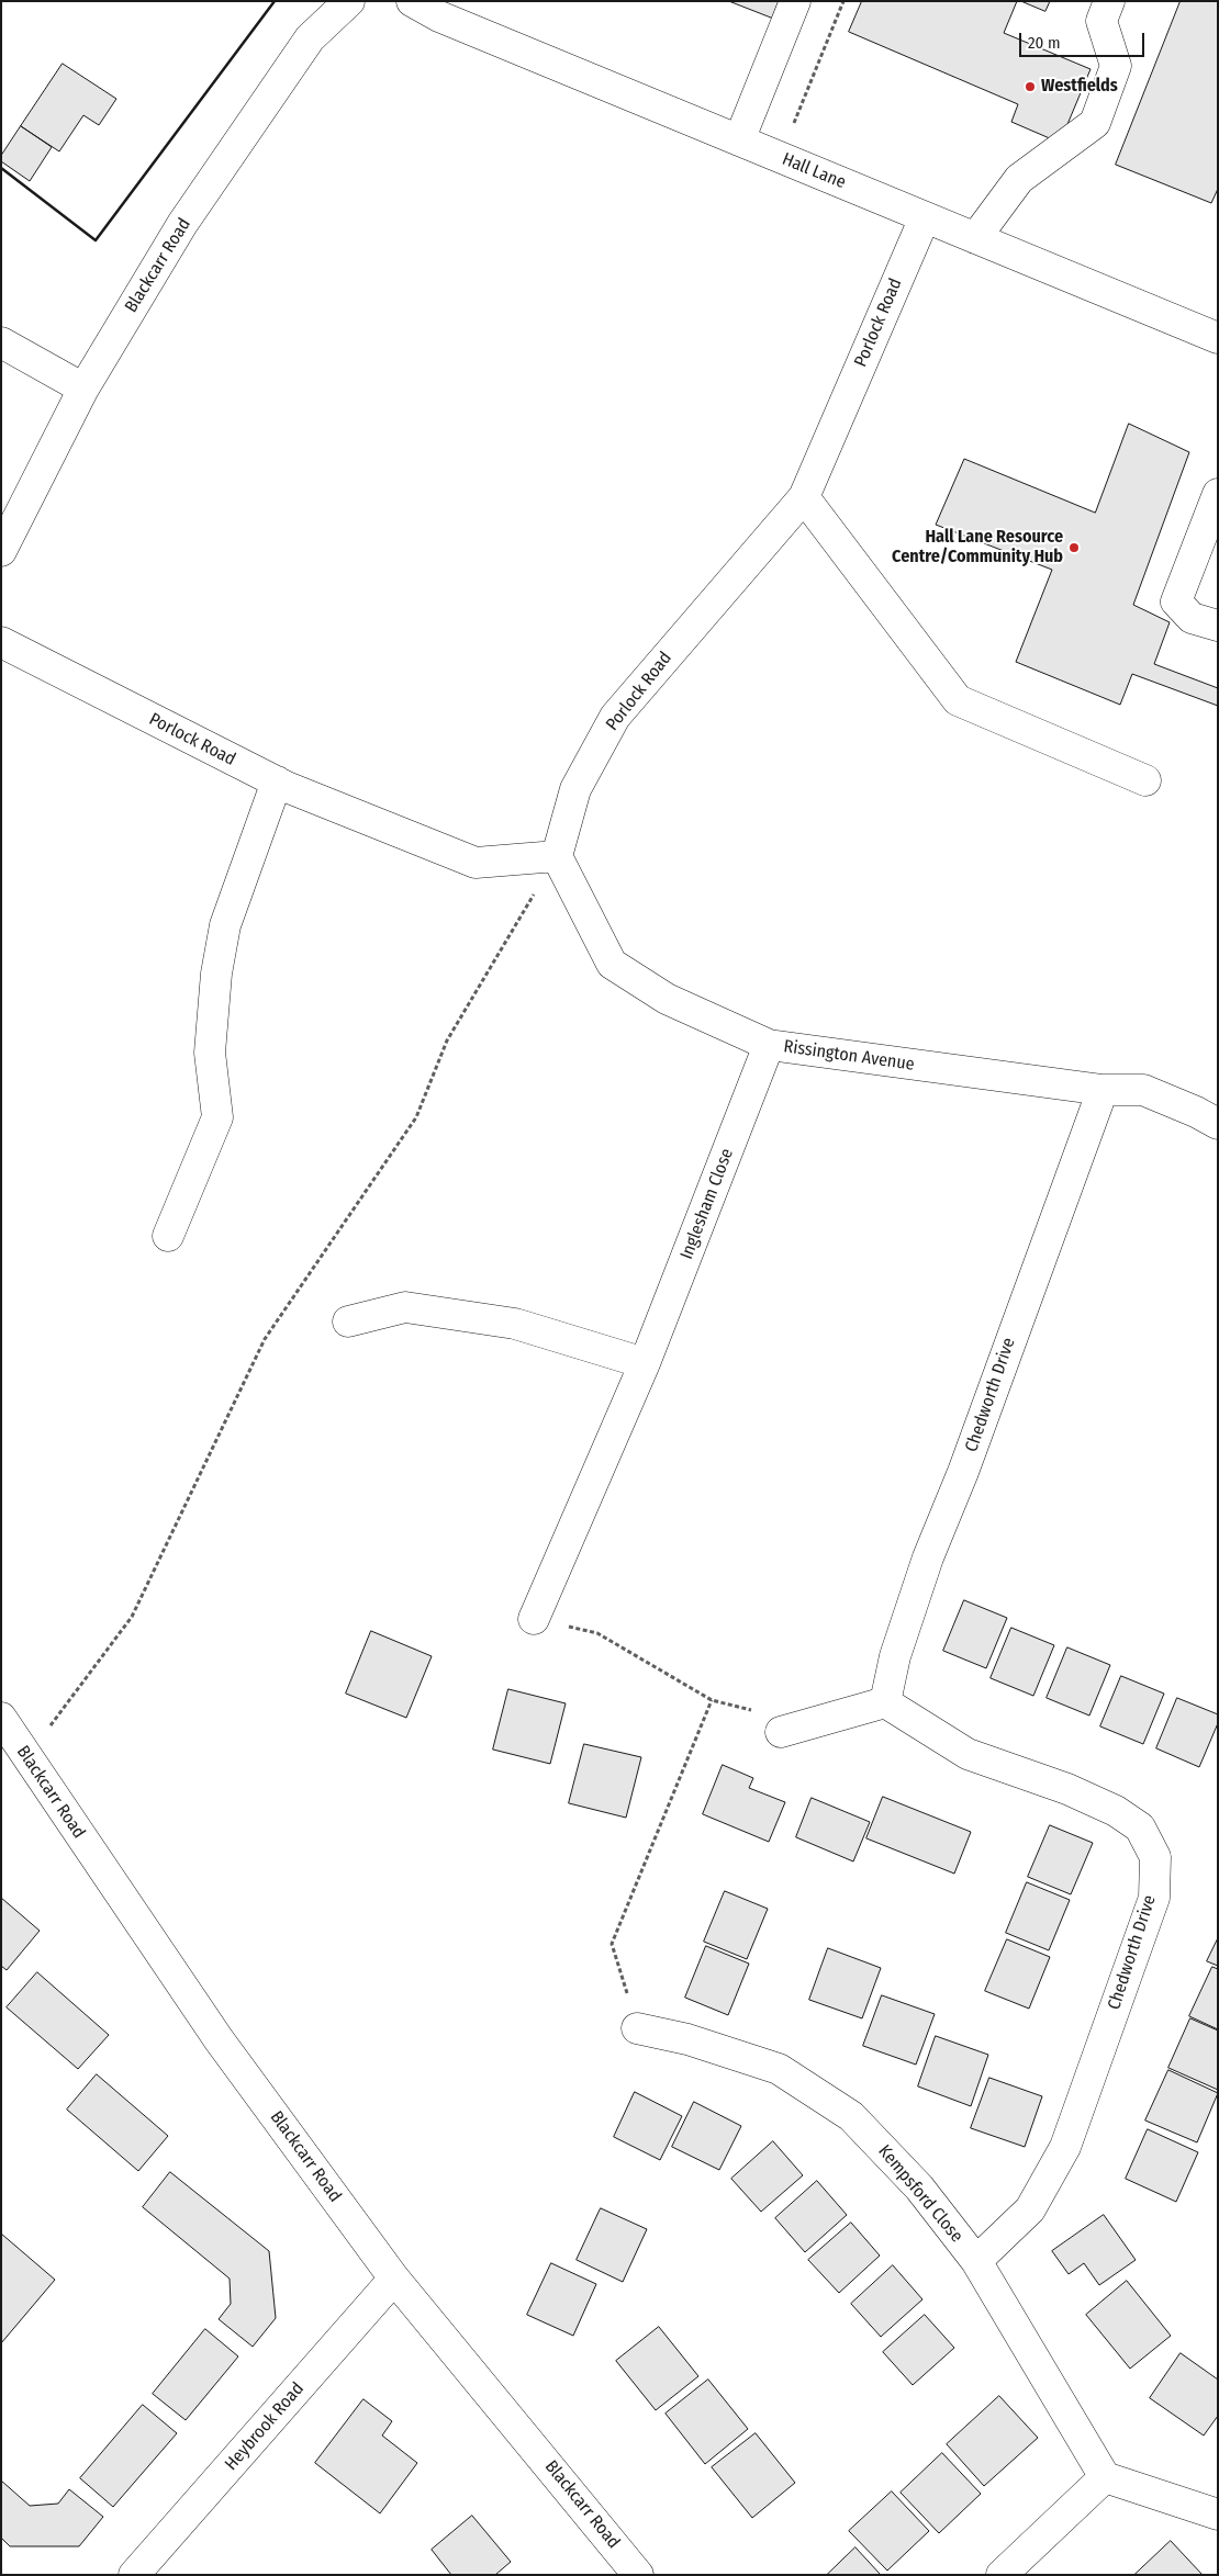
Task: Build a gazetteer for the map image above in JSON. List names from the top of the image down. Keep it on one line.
{"streets":{"street":["Hall Lane","Blackcarr Road","Porlock Road","Rissington Avenue","Inglesham Close","Chedworth Drive","Kempsford Close","Heybrook Road"]},"crossings":[["Hall Lane","Porlock Road"],["Blackcarr Road","Heybrook Road"],["Porlock Road","Rissington Avenue"],["Rissington Avenue","Inglesham Close"],["Rissington Avenue","Chedworth Drive"],["Chedworth Drive","Kempsford Close"]],"places":["Westfields","Hall Lane Resource Centre/Community Hub"],"scale_bar":"20 m"}
